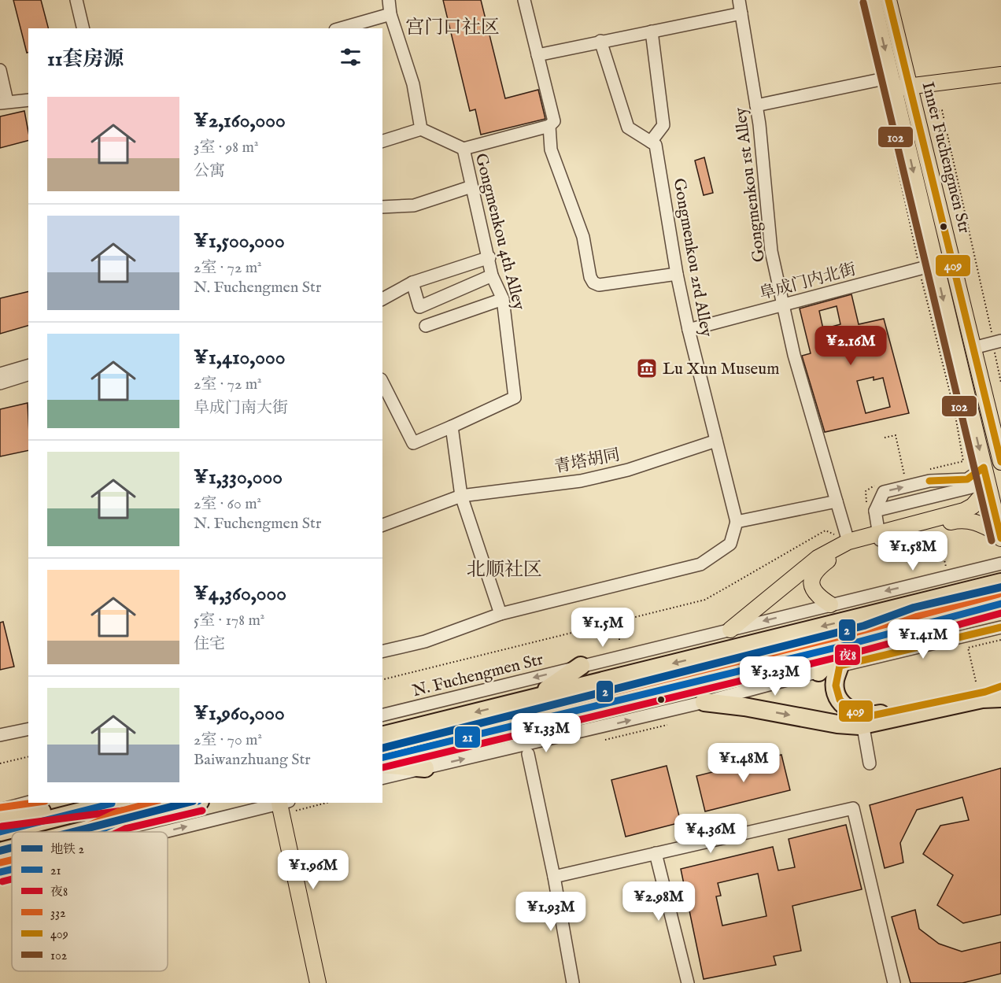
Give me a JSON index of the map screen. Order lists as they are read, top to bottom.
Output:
{
  "streets": {
    "main road": ["Inner Fuchengmen Str"],
    "street": [
      "Gongmenkou 1st Alley",
      "Gongmenkou 4th Alley",
      "Gongmenkou 2rd Alley",
      "阜成门内北街",
      "青塔胡同",
      "N. Fuchengmen Str"
    ]
  },
  "crossings": [
    ["Gongmenkou 1st Alley", "阜成门内北街"],
    ["Gongmenkou 2rd Alley", "阜成门内北街"],
    ["Gongmenkou 2rd Alley", "青塔胡同"]
  ],
  "districts": ["宫门口社区", "北顺社区"],
  "places": {
    "museum": ["Lu Xun Museum"]
  },
  "lines": [
    "transit line 409",
    "transit line 102",
    "metro line 2",
    "transit line 332",
    "transit line 21",
    "transit line 夜8"
  ],
  "legend": [
    "地铁 2",
    "21",
    "夜8",
    "332",
    "409",
    "102"
  ],
  "page": {
    "heading": "11套房源",
    "list": [
      {
        "name": "¥2,160,000",
        "note": "3室 · 98 m² · 公寓"
      },
      {
        "name": "¥1,500,000",
        "note": "2室 · 72 m² · N. Fuchengmen Str"
      },
      {
        "name": "¥1,410,000",
        "note": "2室 · 72 m² · 阜成门南大街"
      },
      {
        "name": "¥1,330,000",
        "note": "2室 · 60 m² · N. Fuchengmen Str"
      },
      {
        "name": "¥4,360,000",
        "note": "5室 · 178 m² · 住宅"
      },
      {
        "name": "¥1,960,000",
        "note": "2室 · 70 m² · Baiwanzhuang Str"
      }
    ],
    "price": [
      "¥2.16M",
      "¥1.58M",
      "¥1.5M",
      "¥1.41M",
      "¥3.23M",
      "¥1.33M",
      "¥1.48M",
      "¥4.36M",
      "¥1.96M",
      "¥2.98M",
      "¥1.93M"
    ]
  }
}
